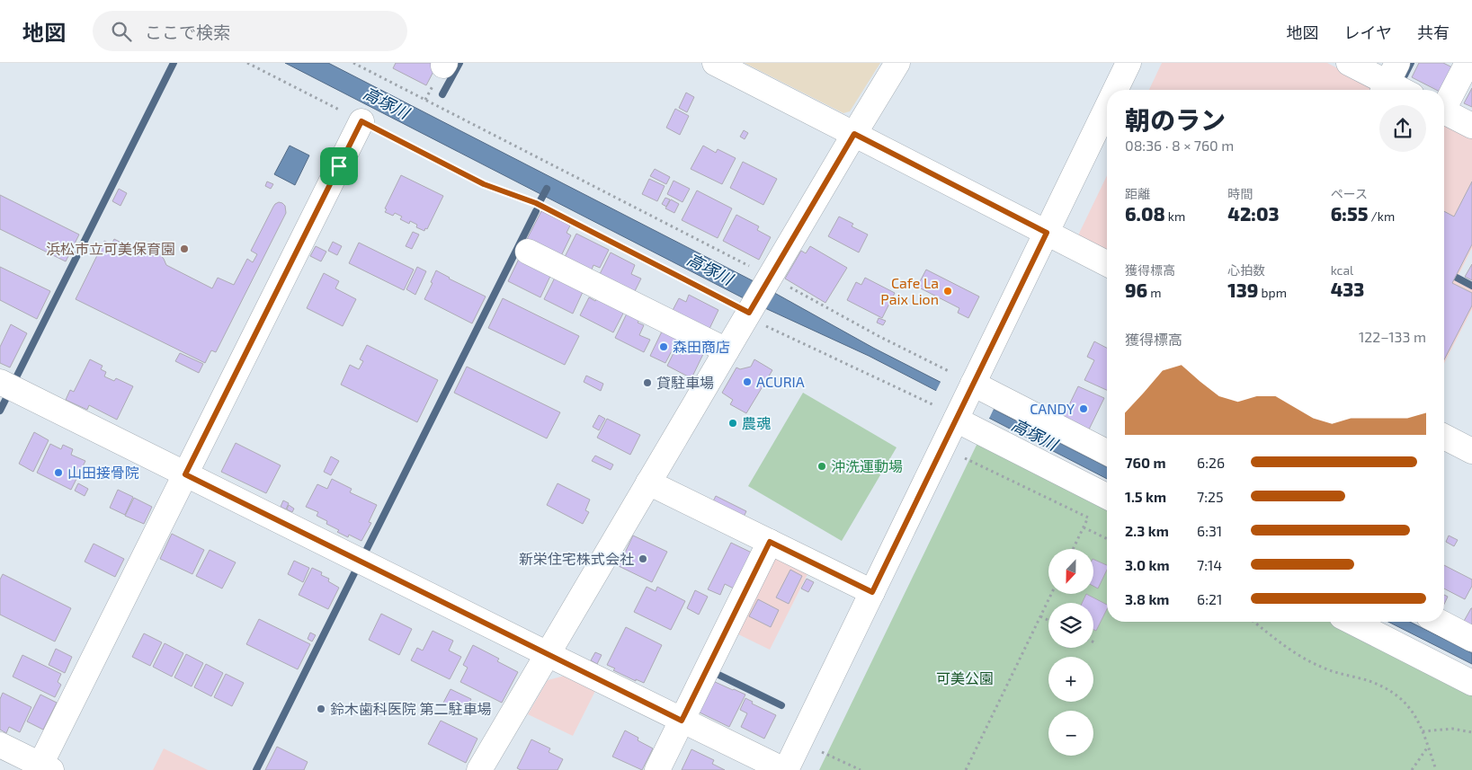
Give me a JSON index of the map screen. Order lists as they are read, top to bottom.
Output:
{
  "water": ["高塚川"],
  "parks": ["可美公園"],
  "places": [
    "浜松市立可美保育園",
    "Cafe La Paix Lion",
    "森田商店",
    "ACURIA",
    "貸駐車場",
    "CANDY",
    "農魂",
    "沖洗運動場",
    "山田接骨院",
    "新栄住宅株式会社",
    "鈴木歯科医院 第二駐車場"
  ],
  "north": "bottom",
  "page": {
    "header": "地図",
    "search": "ここで検索",
    "nav": ["地図", "レイヤ", "共有"],
    "heading": ["朝のラン", "08:36 · 8 × 760 m"],
    "stats": [
      ["距離", "6.08 km"],
      ["時間", "42:03"],
      ["ペース", "6:55 /km"],
      ["獲得標高", "96 m"],
      ["心拍数", "139 bpm"],
      ["kcal", "433"]
    ],
    "chart": ["獲得標高", "122–133 m"],
    "list": [
      {
        "name": "760 m",
        "note": "6:26"
      },
      {
        "name": "1.5 km",
        "note": "7:25"
      },
      {
        "name": "2.3 km",
        "note": "6:31"
      },
      {
        "name": "3.0 km",
        "note": "7:14"
      },
      {
        "name": "3.8 km",
        "note": "6:21"
      }
    ],
    "map_buttons": ["+", "−"]
  }
}
